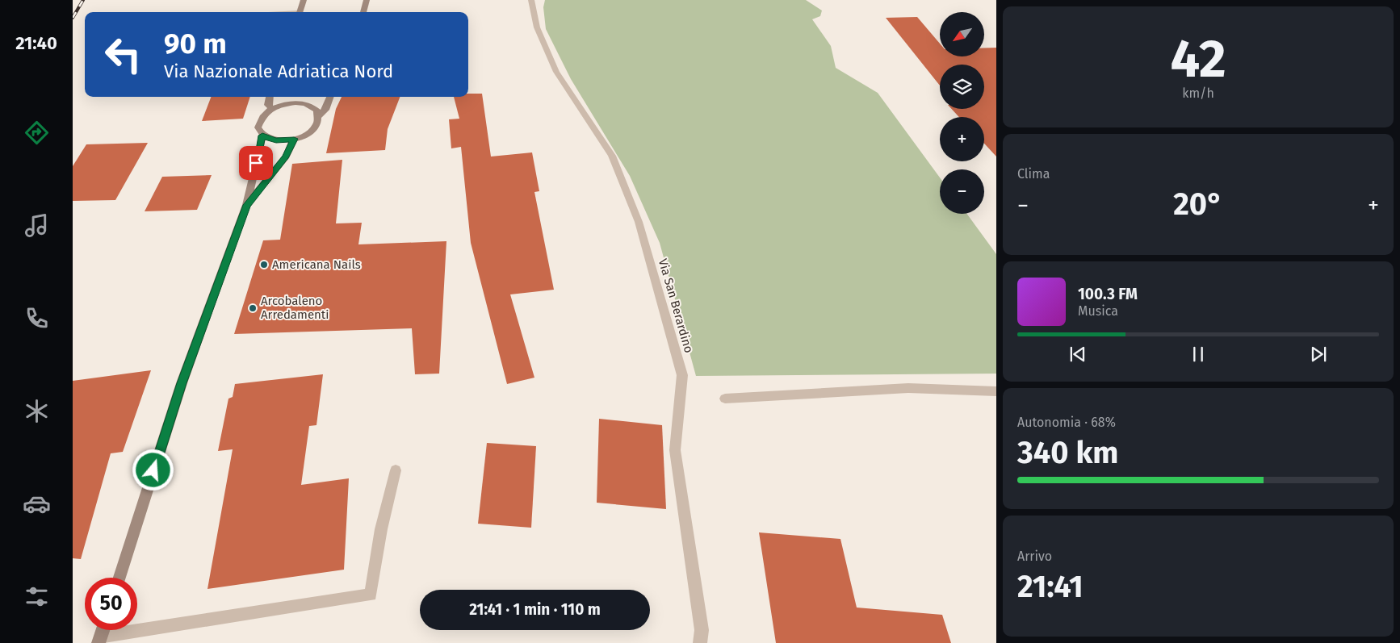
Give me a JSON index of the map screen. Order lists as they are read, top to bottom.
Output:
{
  "streets": {
    "street": ["Via San Berardino"]
  },
  "places": ["Americana Nails", "Arcobaleno Arredamenti"],
  "north": "bottom left",
  "page": {
    "tabs": "21:40",
    "tile": [
      ["42", "km/h"],
      "Clima",
      ["Autonomia · 68%", "340 km"],
      ["Arrivo", "21:41"]
    ],
    "map_buttons": ["+", "−"],
    "turn": ["90 m", "Via Nazionale Adriatica Nord"],
    "heat": ["−", "20°", "+"],
    "song": ["100.3 FM", "Musica"],
    "limit": "50",
    "trip": "21:41 · 1 min · 110 m"
  }
}
